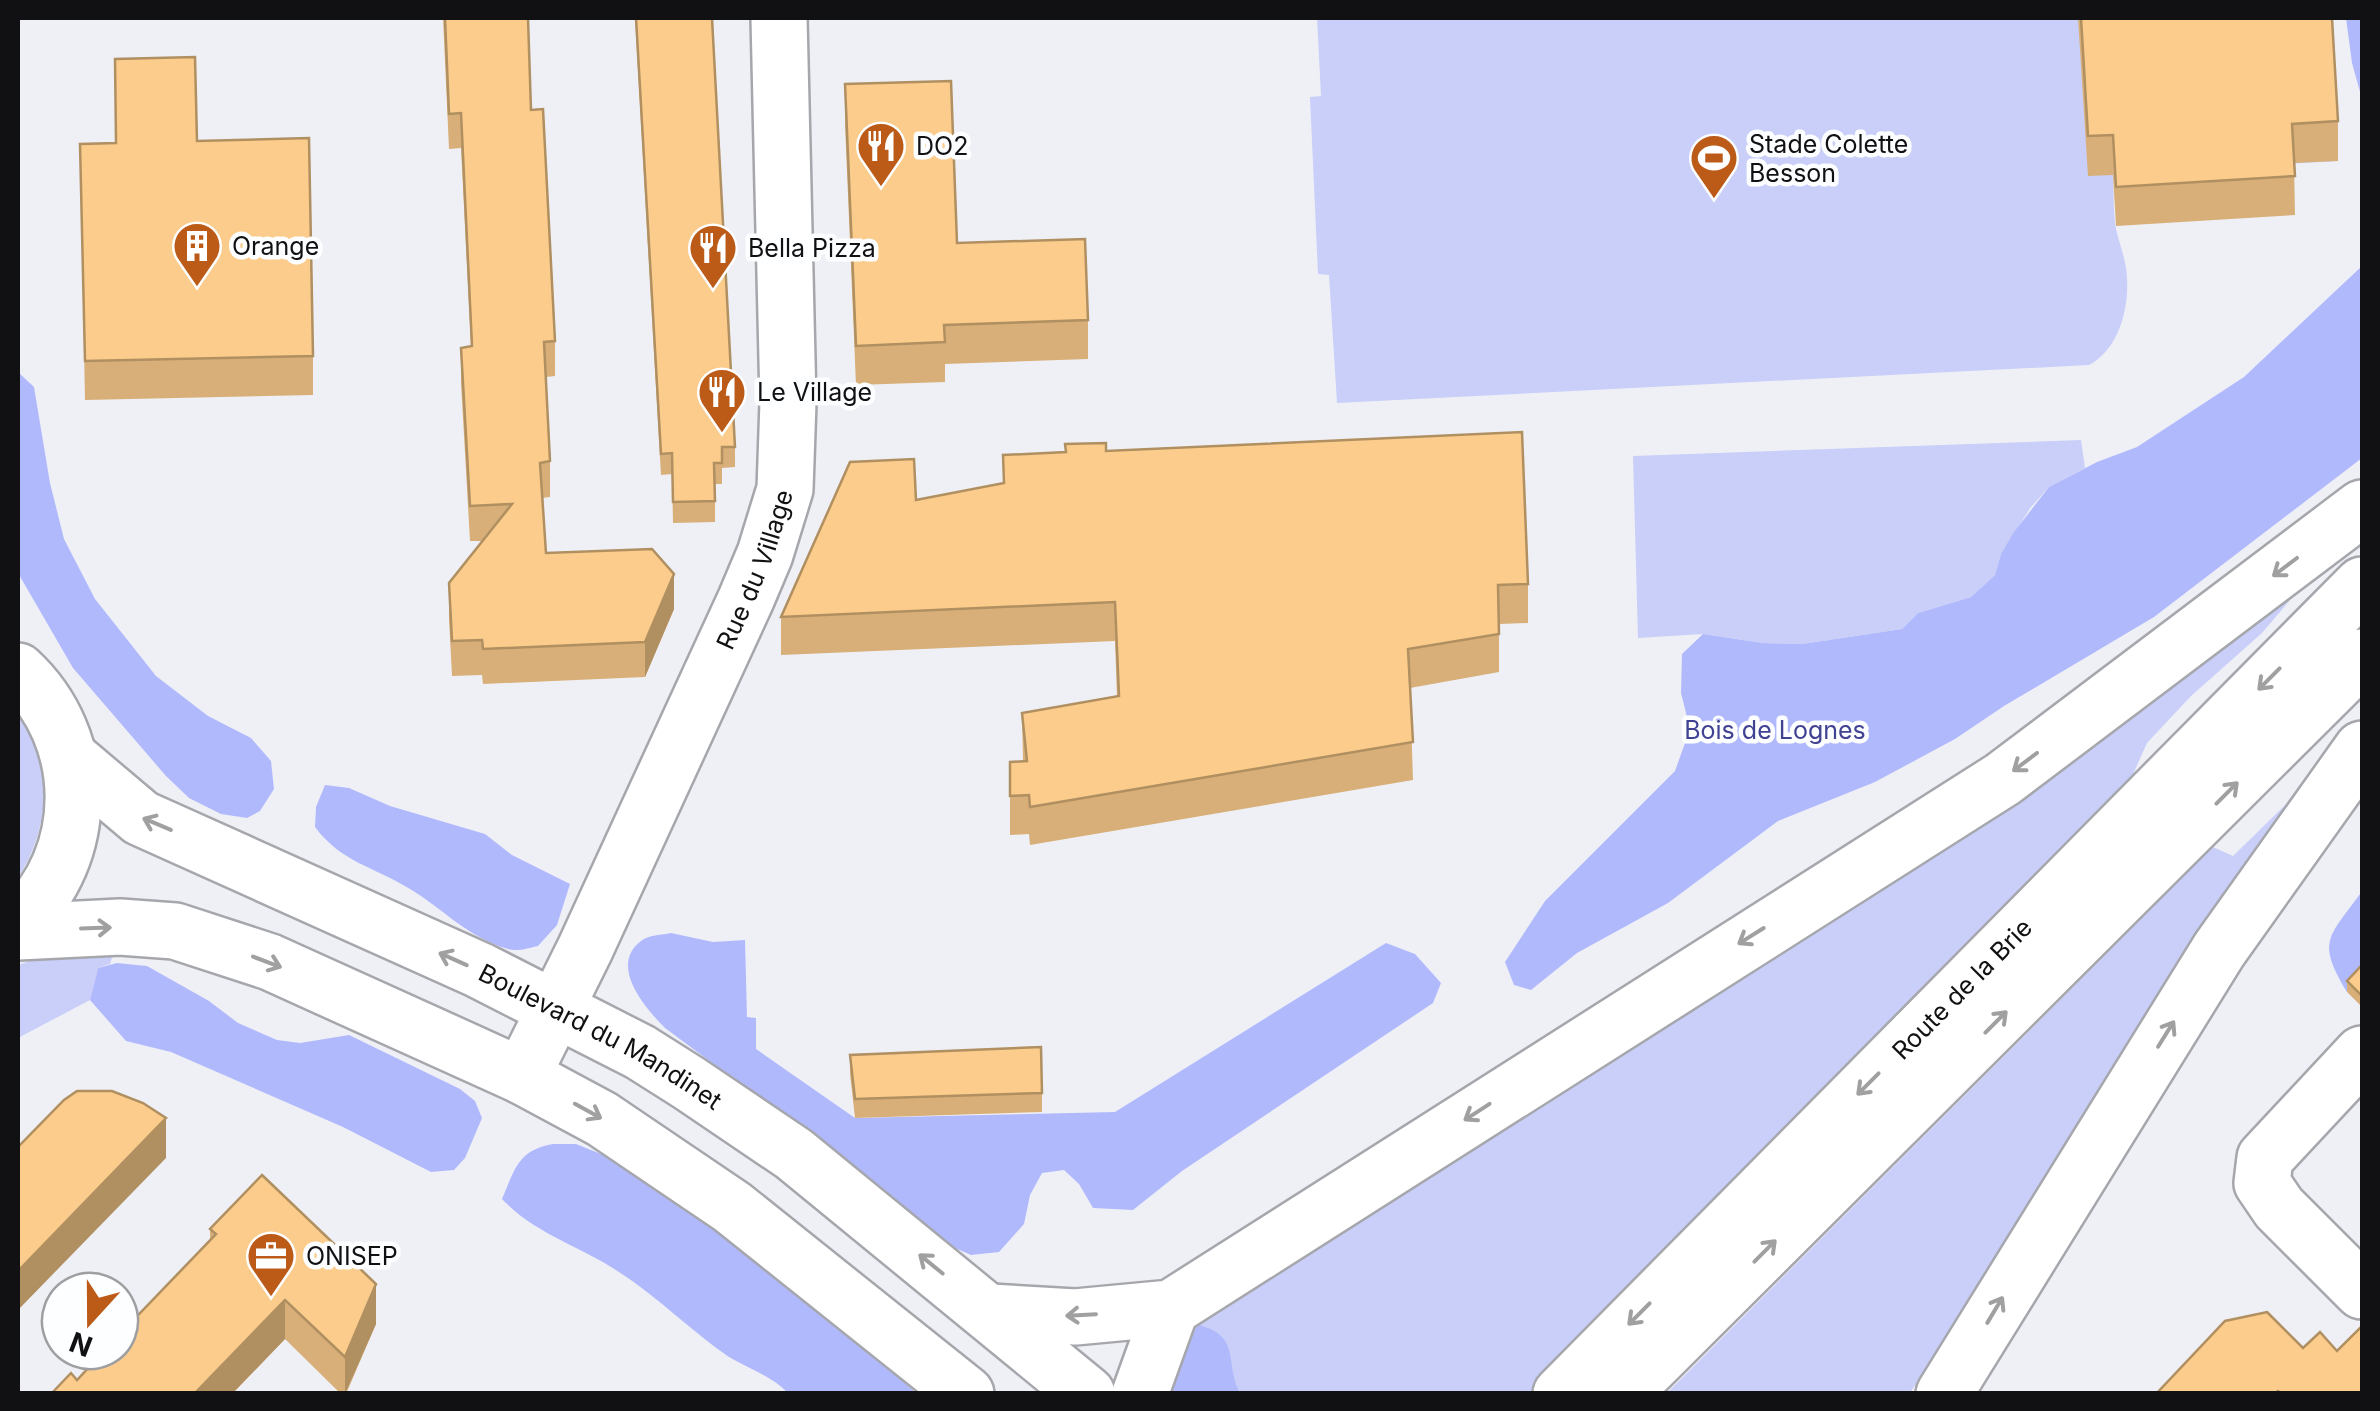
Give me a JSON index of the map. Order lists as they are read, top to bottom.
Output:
{
  "streets": {
    "main road": ["Rue du Village", "Route de la Brie", "Boulevard du Mandinet"]
  },
  "crossings": [
    ["Rue du Village", "Boulevard du Mandinet"]
  ],
  "parks": ["Bois de Lognes"],
  "places": {
    "restaurant": ["DO2", "Bella Pizza", "Le Village"],
    "sports": ["Stade Colette Besson"],
    "building": ["Orange"],
    "office": ["ONISEP"]
  },
  "north": "bottom"
}
